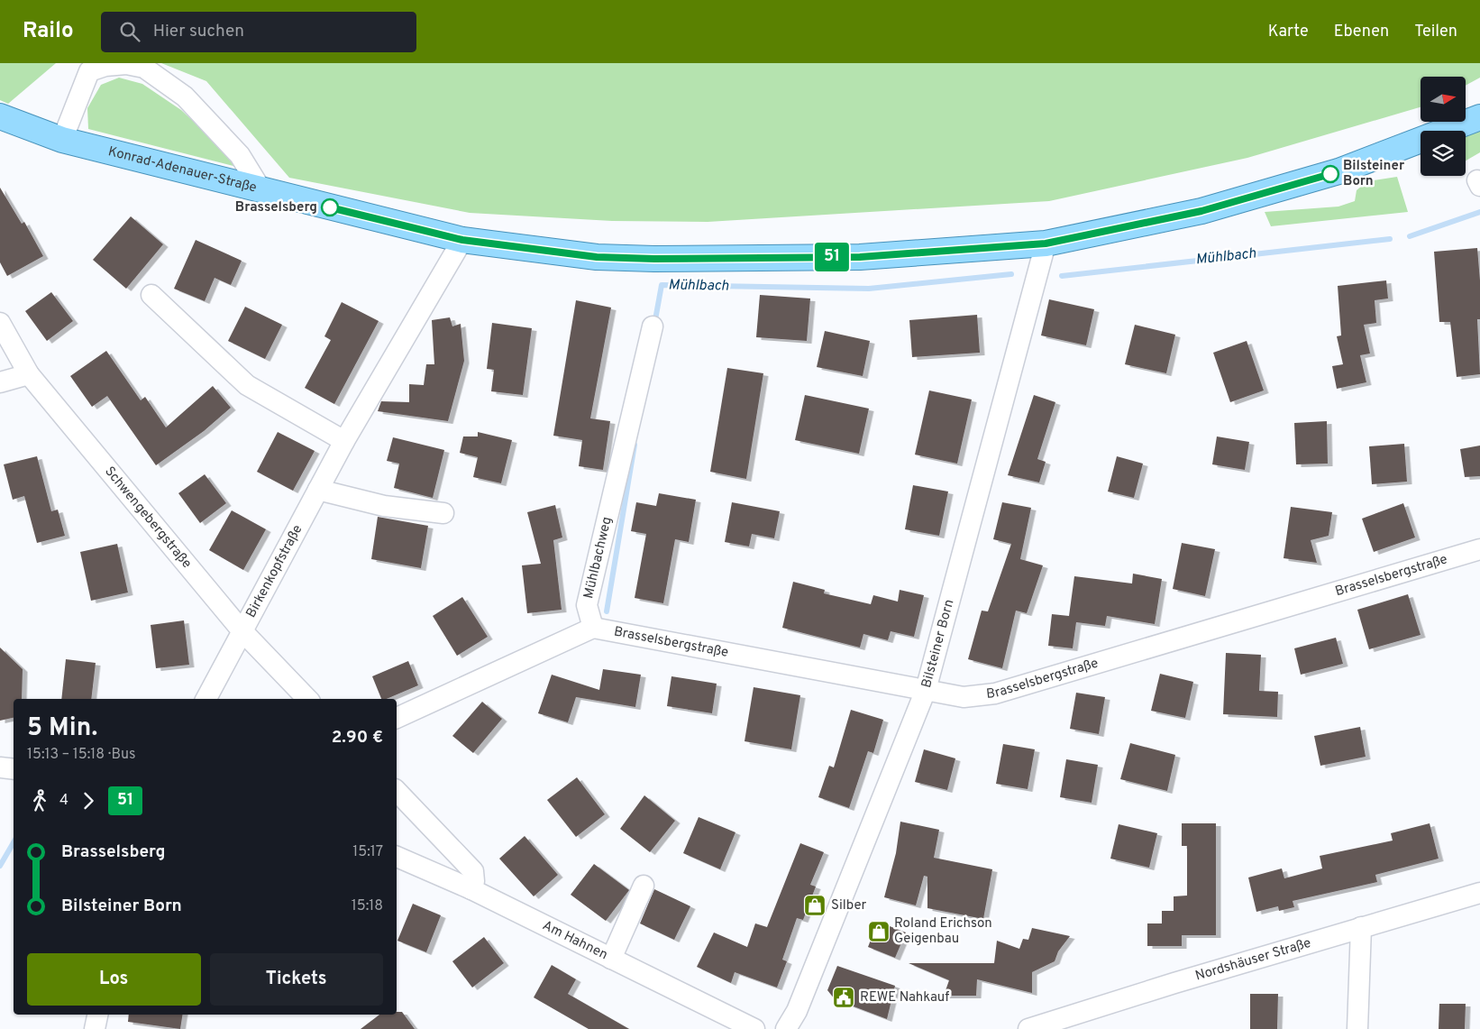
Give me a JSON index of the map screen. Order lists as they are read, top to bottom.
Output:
{
  "streets": {
    "main road": ["Konrad-Adenauer-Straße"],
    "street": [
      "Schwengebergstraße",
      "Mühlbachweg",
      "Birkenkopfstraße",
      "Brasselsbergstraße",
      "Bilsteiner Born",
      "Am Hahnen",
      "Nordshäuser Straße"
    ]
  },
  "crossings": [
    ["Konrad-Adenauer-Straße", "Birkenkopfstraße"],
    ["Konrad-Adenauer-Straße", "Bilsteiner Born"],
    ["Schwengebergstraße", "Birkenkopfstraße"],
    ["Mühlbachweg", "Brasselsbergstraße"],
    ["Brasselsbergstraße", "Bilsteiner Born"]
  ],
  "water": ["Mühlbach"],
  "places": {
    "other": ["Bilsteiner Born", "Brasselsberg"],
    "shop": ["Silber", "Roland Erichson Geigenbau"],
    "public building": ["REWE Nahkauf"]
  },
  "lines": ["bus line 51"],
  "north": "right",
  "page": {
    "header": "Railo",
    "search": "Hier suchen",
    "nav": ["Karte", "Ebenen", "Teilen"],
    "on_map": "51",
    "heading": ["5 Min.", "15:13 – 15:18 · Bus", "2.90 €"],
    "legs": ["4", "51"],
    "list": [
      {
        "name": "Brasselsberg",
        "value": "15:17"
      },
      {
        "name": "Bilsteiner Born",
        "value": "15:18"
      }
    ],
    "buttons": ["Los", "Tickets"]
  }
}
